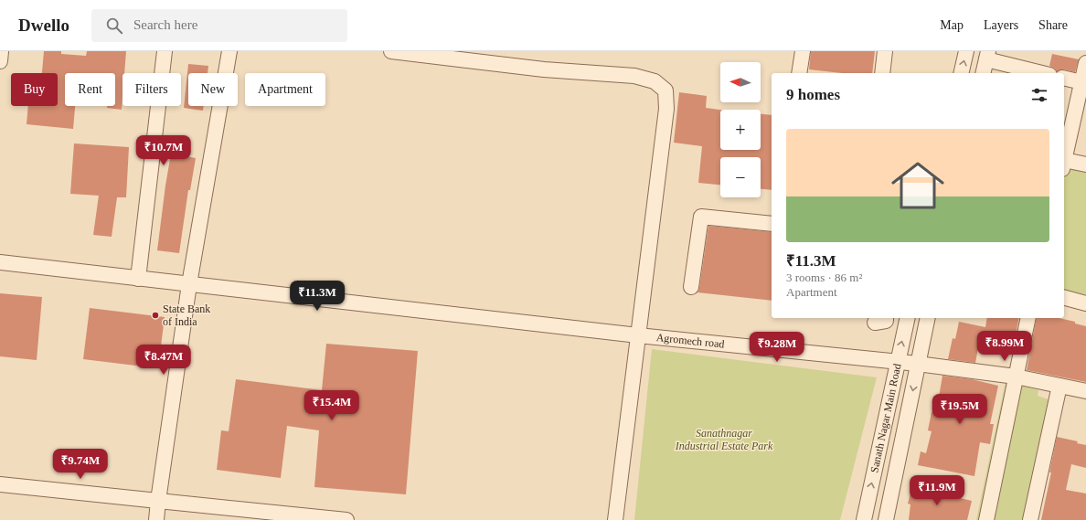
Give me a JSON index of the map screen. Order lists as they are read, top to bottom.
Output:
{
  "streets": {
    "street": ["Agromech road", "Sanath Nagar Main Road"]
  },
  "crossings": [
    ["Agromech road", "Sanath Nagar Main Road"]
  ],
  "parks": ["Sanathnagar Industrial Estate Park"],
  "places": ["State Bank of India"],
  "north": "left",
  "page": {
    "header": "Dwello",
    "search": "Search here",
    "nav": ["Map", "Layers", "Share"],
    "map_buttons": ["+", "−"],
    "chip": [
      "Buy",
      "Rent",
      "Filters",
      "New",
      "Apartment"
    ],
    "heading": "9 homes",
    "list": [
      {
        "name": "₹11.3M",
        "note": "3 rooms · 86 m² · Apartment"
      }
    ],
    "price": [
      "₹10.7M",
      "₹11.3M",
      "₹8.99M",
      "₹9.28M",
      "₹8.47M",
      "₹15.4M",
      "₹19.5M",
      "₹9.74M",
      "₹11.9M"
    ]
  }
}
